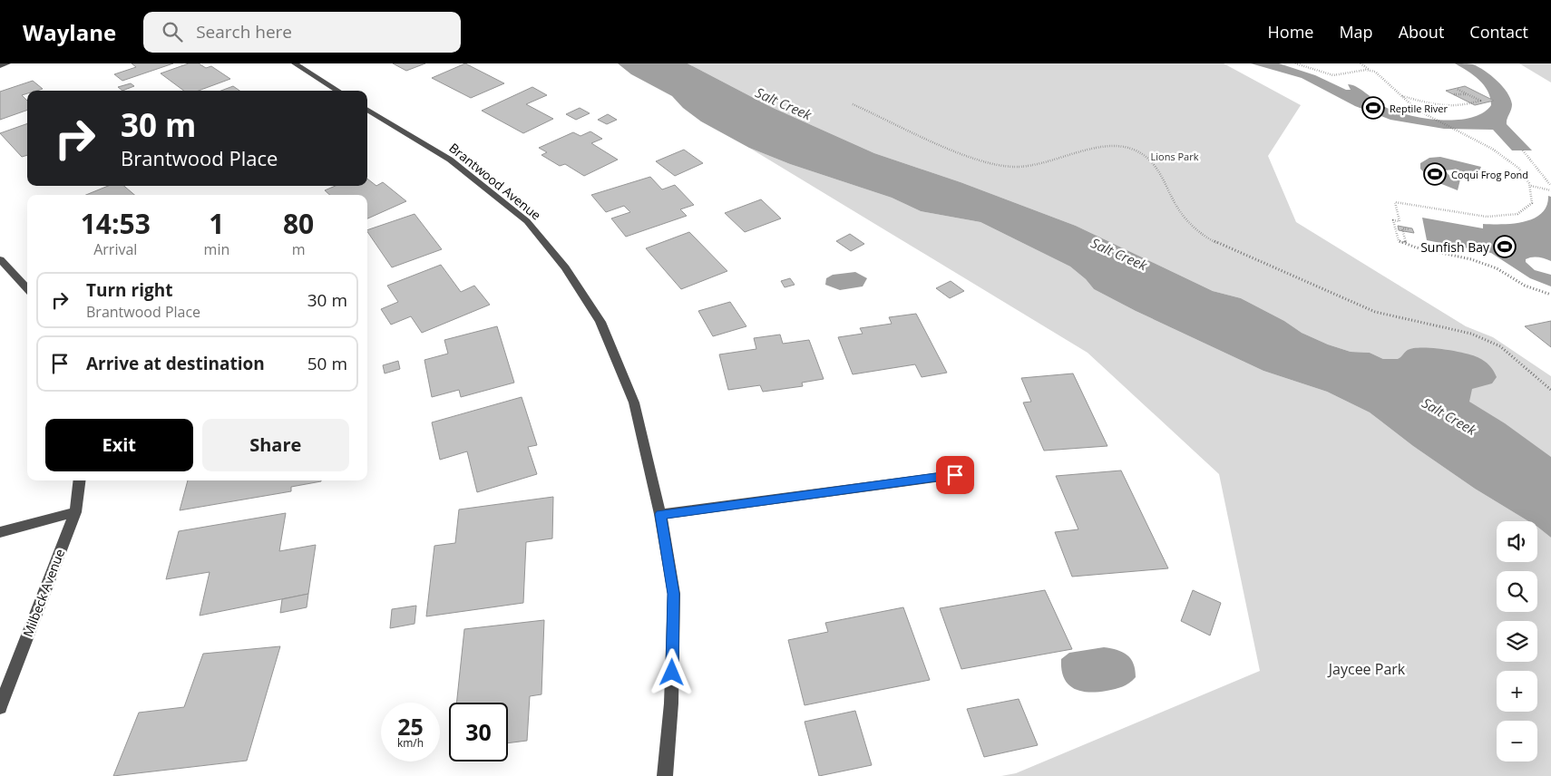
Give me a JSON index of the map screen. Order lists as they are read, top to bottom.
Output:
{
  "streets": {
    "street": ["Brantwood Avenue", "Milbeck Avenue"]
  },
  "water": ["Salt Creek"],
  "parks": ["Lions Park", "Jaycee Park"],
  "places": {
    "sports": ["Reptile River", "Coqui Frog Pond", "Sunfish Bay"]
  },
  "page": {
    "header": "Waylane",
    "search": "Search here",
    "nav": [
      "Home",
      "Map",
      "About",
      "Contact"
    ],
    "turn": ["30 m", "Brantwood Place"],
    "eta": [
      "14:53",
      "Arrival",
      "1",
      "min",
      "80",
      "m"
    ],
    "list": [
      {
        "name": "Turn right",
        "note": "Brantwood Place",
        "value": "30 m"
      },
      {
        "name": "Arrive at destination",
        "value": "50 m"
      }
    ],
    "buttons": ["Exit", "Share"],
    "map_buttons": ["+", "−"],
    "speed": "25 km/h",
    "limit": "30"
  }
}
